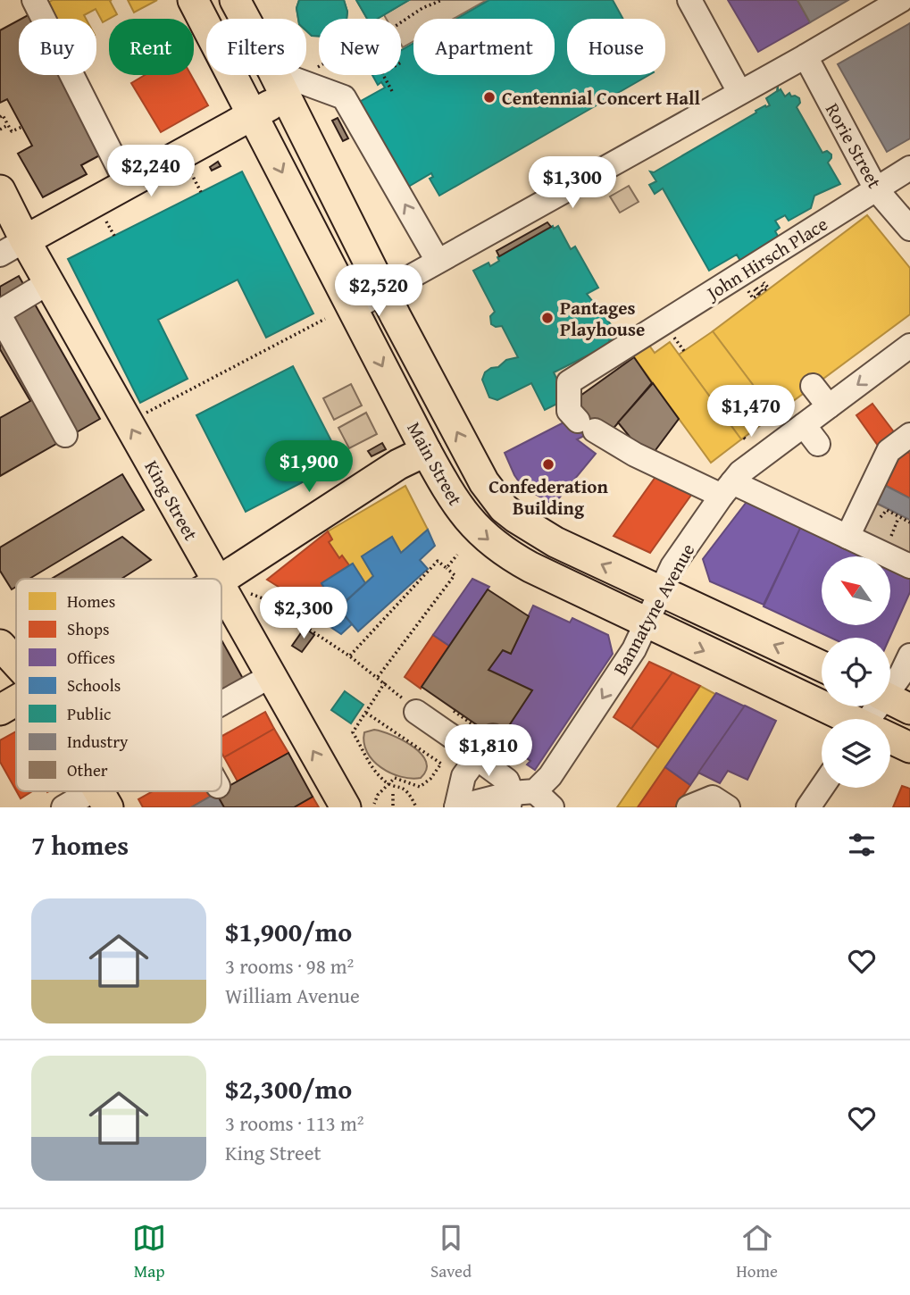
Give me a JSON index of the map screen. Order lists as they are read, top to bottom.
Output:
{
  "streets": {
    "main road": ["Main Street", "King Street"],
    "street": ["Rorie Street", "John Hirsch Place", "Bannatyne Avenue"]
  },
  "crossings": [
    ["Rorie Street", "John Hirsch Place"],
    ["John Hirsch Place", "Bannatyne Avenue"],
    ["Main Street", "Bannatyne Avenue"]
  ],
  "one_way": ["King Street", "Bannatyne Avenue"],
  "places": ["Centennial Concert Hall", "Pantages Playhouse", "Confederation Building"],
  "legend": [
    "Homes",
    "Shops",
    "Offices",
    "Schools",
    "Public",
    "Industry",
    "Other"
  ],
  "north": "top left",
  "page": {
    "chip": [
      "Buy",
      "Rent",
      "Filters",
      "New",
      "Apartment",
      "House"
    ],
    "price": [
      "$2,240",
      "$1,300",
      "$2,520",
      "$1,470",
      "$1,900",
      "$2,300",
      "$1,810"
    ],
    "heading": "7 homes",
    "list": [
      {
        "name": "$1,900/mo",
        "note": "3 rooms · 98 m² · William Avenue"
      },
      {
        "name": "$2,300/mo",
        "note": "3 rooms · 113 m² · King Street"
      }
    ],
    "tabs": ["Map", "Saved", "Home"]
  }
}
